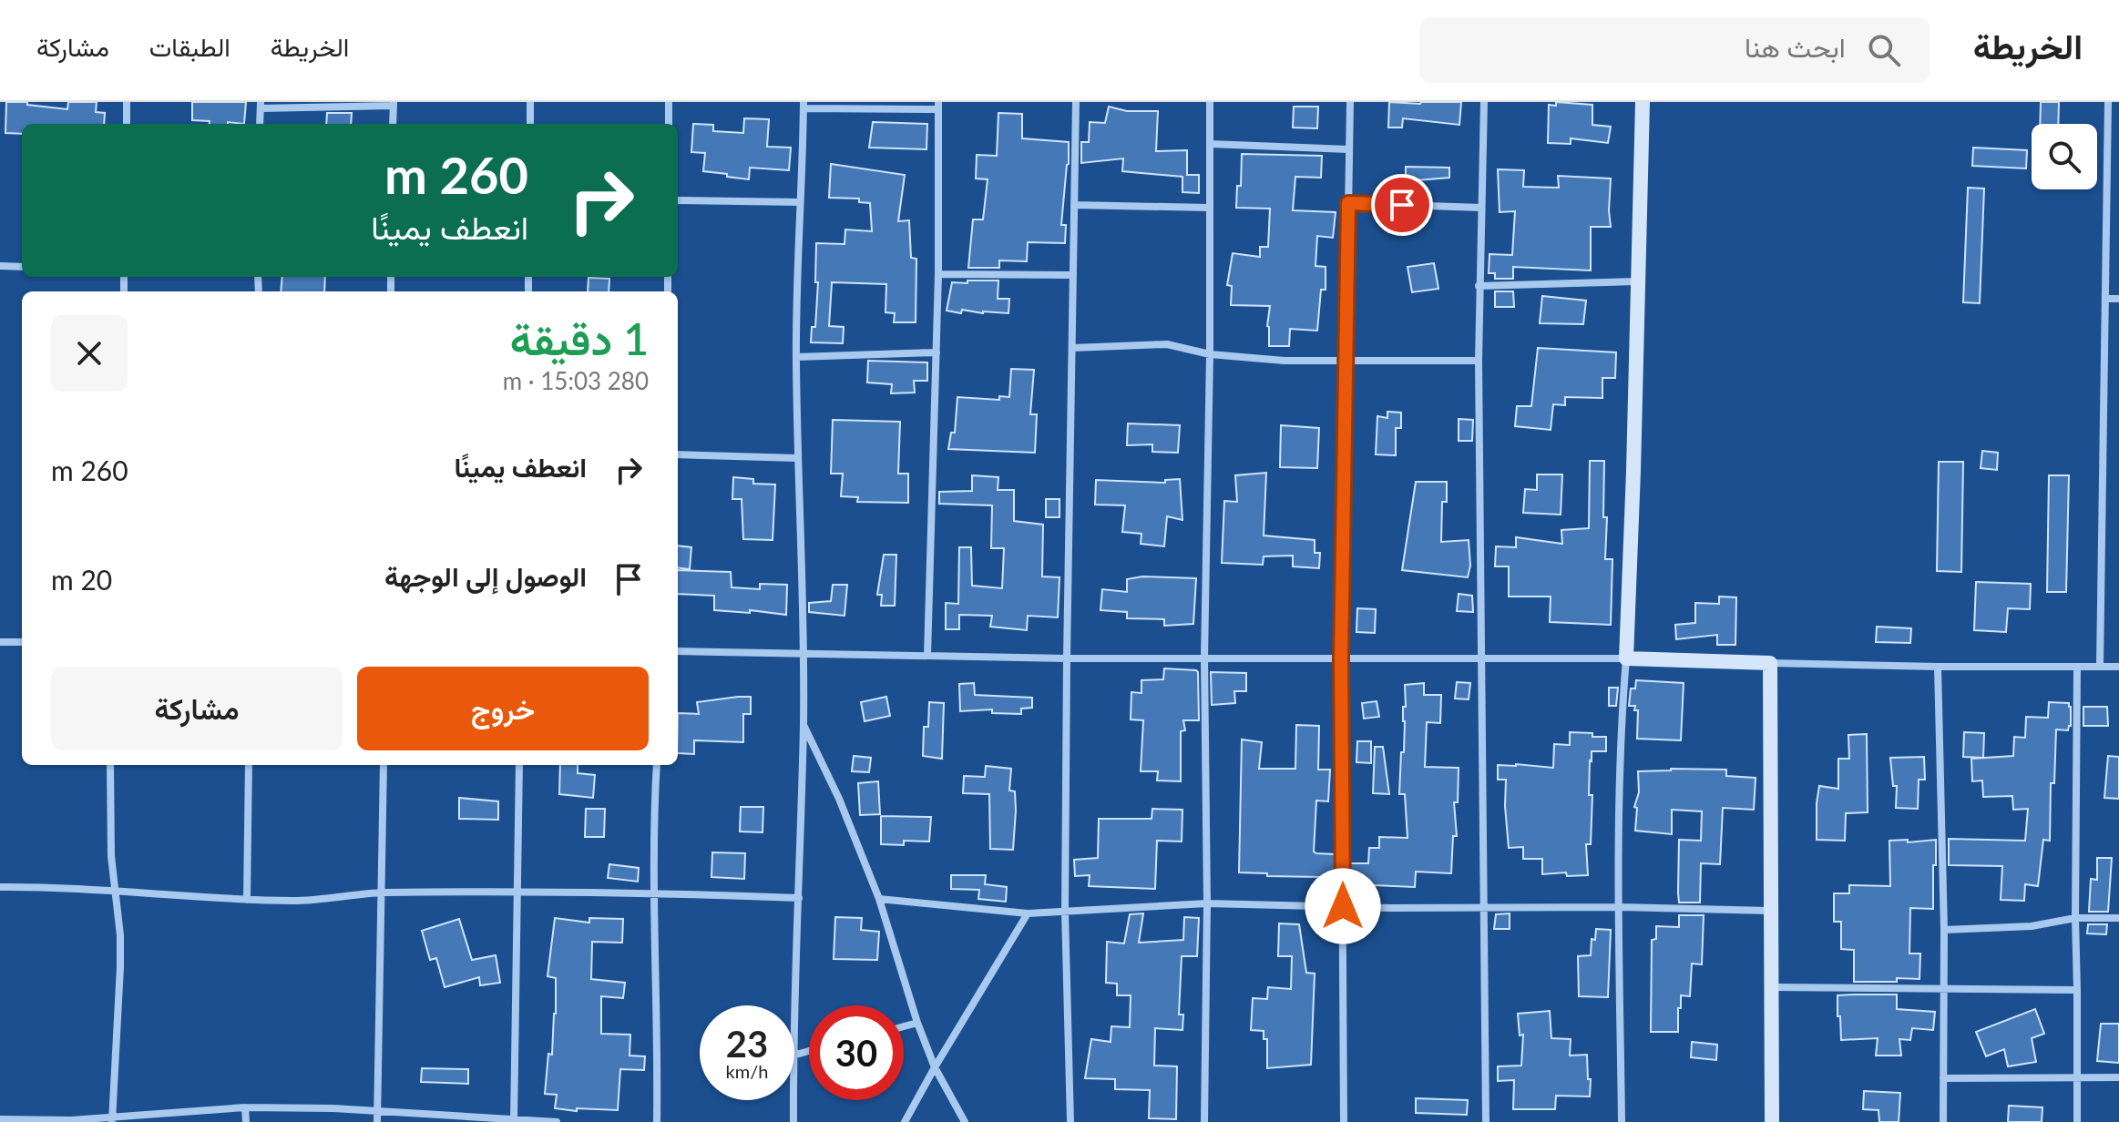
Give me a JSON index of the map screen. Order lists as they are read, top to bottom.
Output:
{
  "page": {
    "header": "الخريطة",
    "search": "ابحث هنا",
    "nav": ["الخريطة", "الطبقات", "مشاركة"],
    "turn": ["260 m", "انعطف يمينًا"],
    "heading": ["1 دقيقة", "280 m · 15:03"],
    "list": [
      {
        "name": "انعطف يمينًا",
        "value": "260 m"
      },
      {
        "name": "الوصول إلى الوجهة",
        "value": "20 m"
      }
    ],
    "buttons": ["خروج", "مشاركة"],
    "speed": "23 km/h",
    "limit": "30"
  }
}
